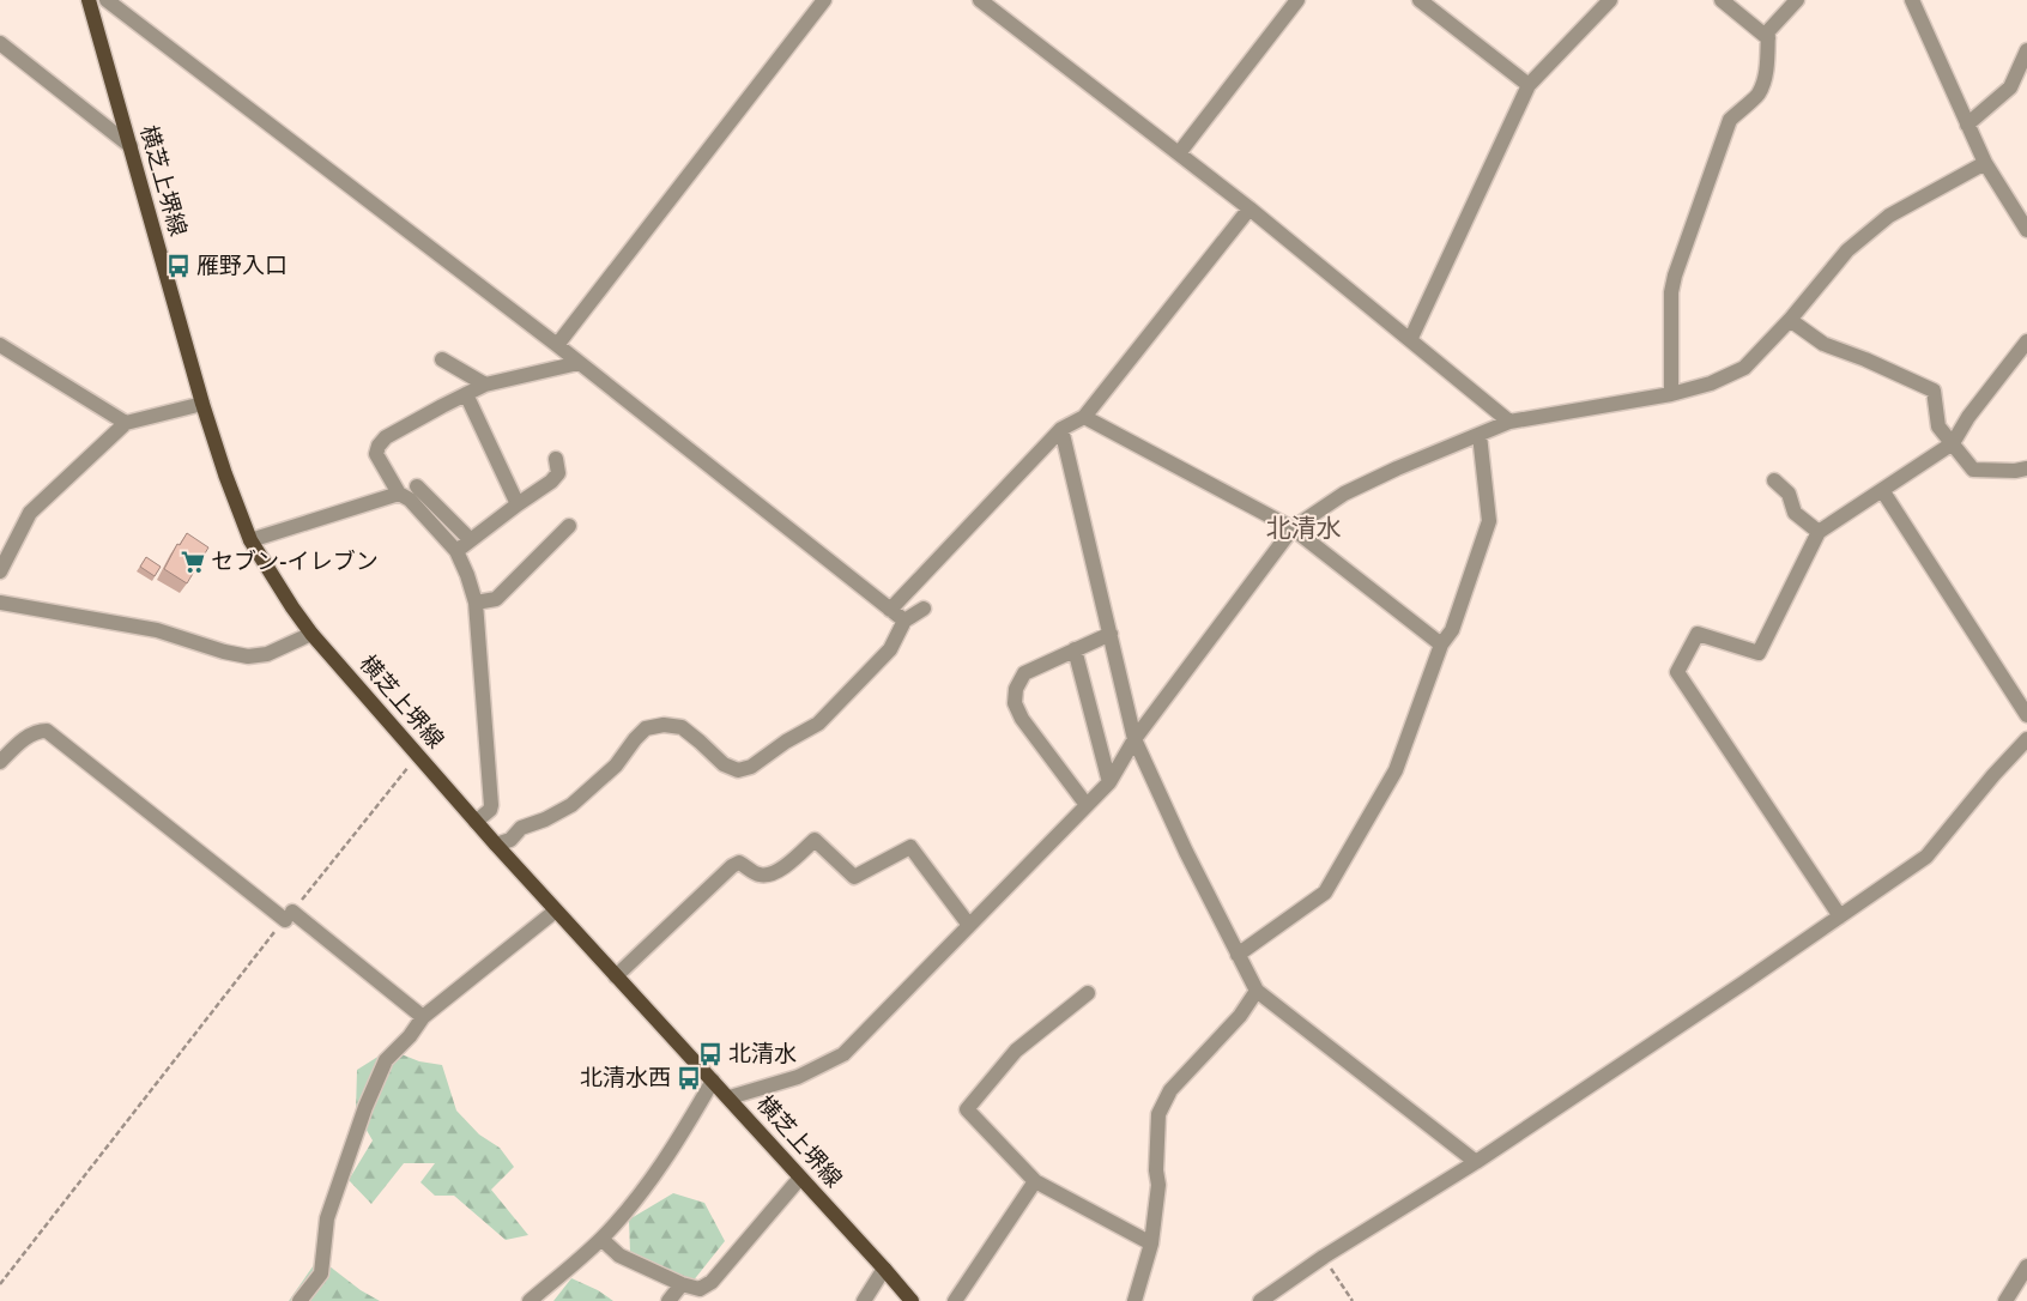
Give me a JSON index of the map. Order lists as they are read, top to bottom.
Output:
{
  "streets": {
    "main road": ["横芝上堺線"]
  },
  "districts": ["北清水"],
  "places": {
    "bus stop": ["雁野入口", "北清水", "北清水西"],
    "supermarket": ["セブン-イレブン"]
  }
}
